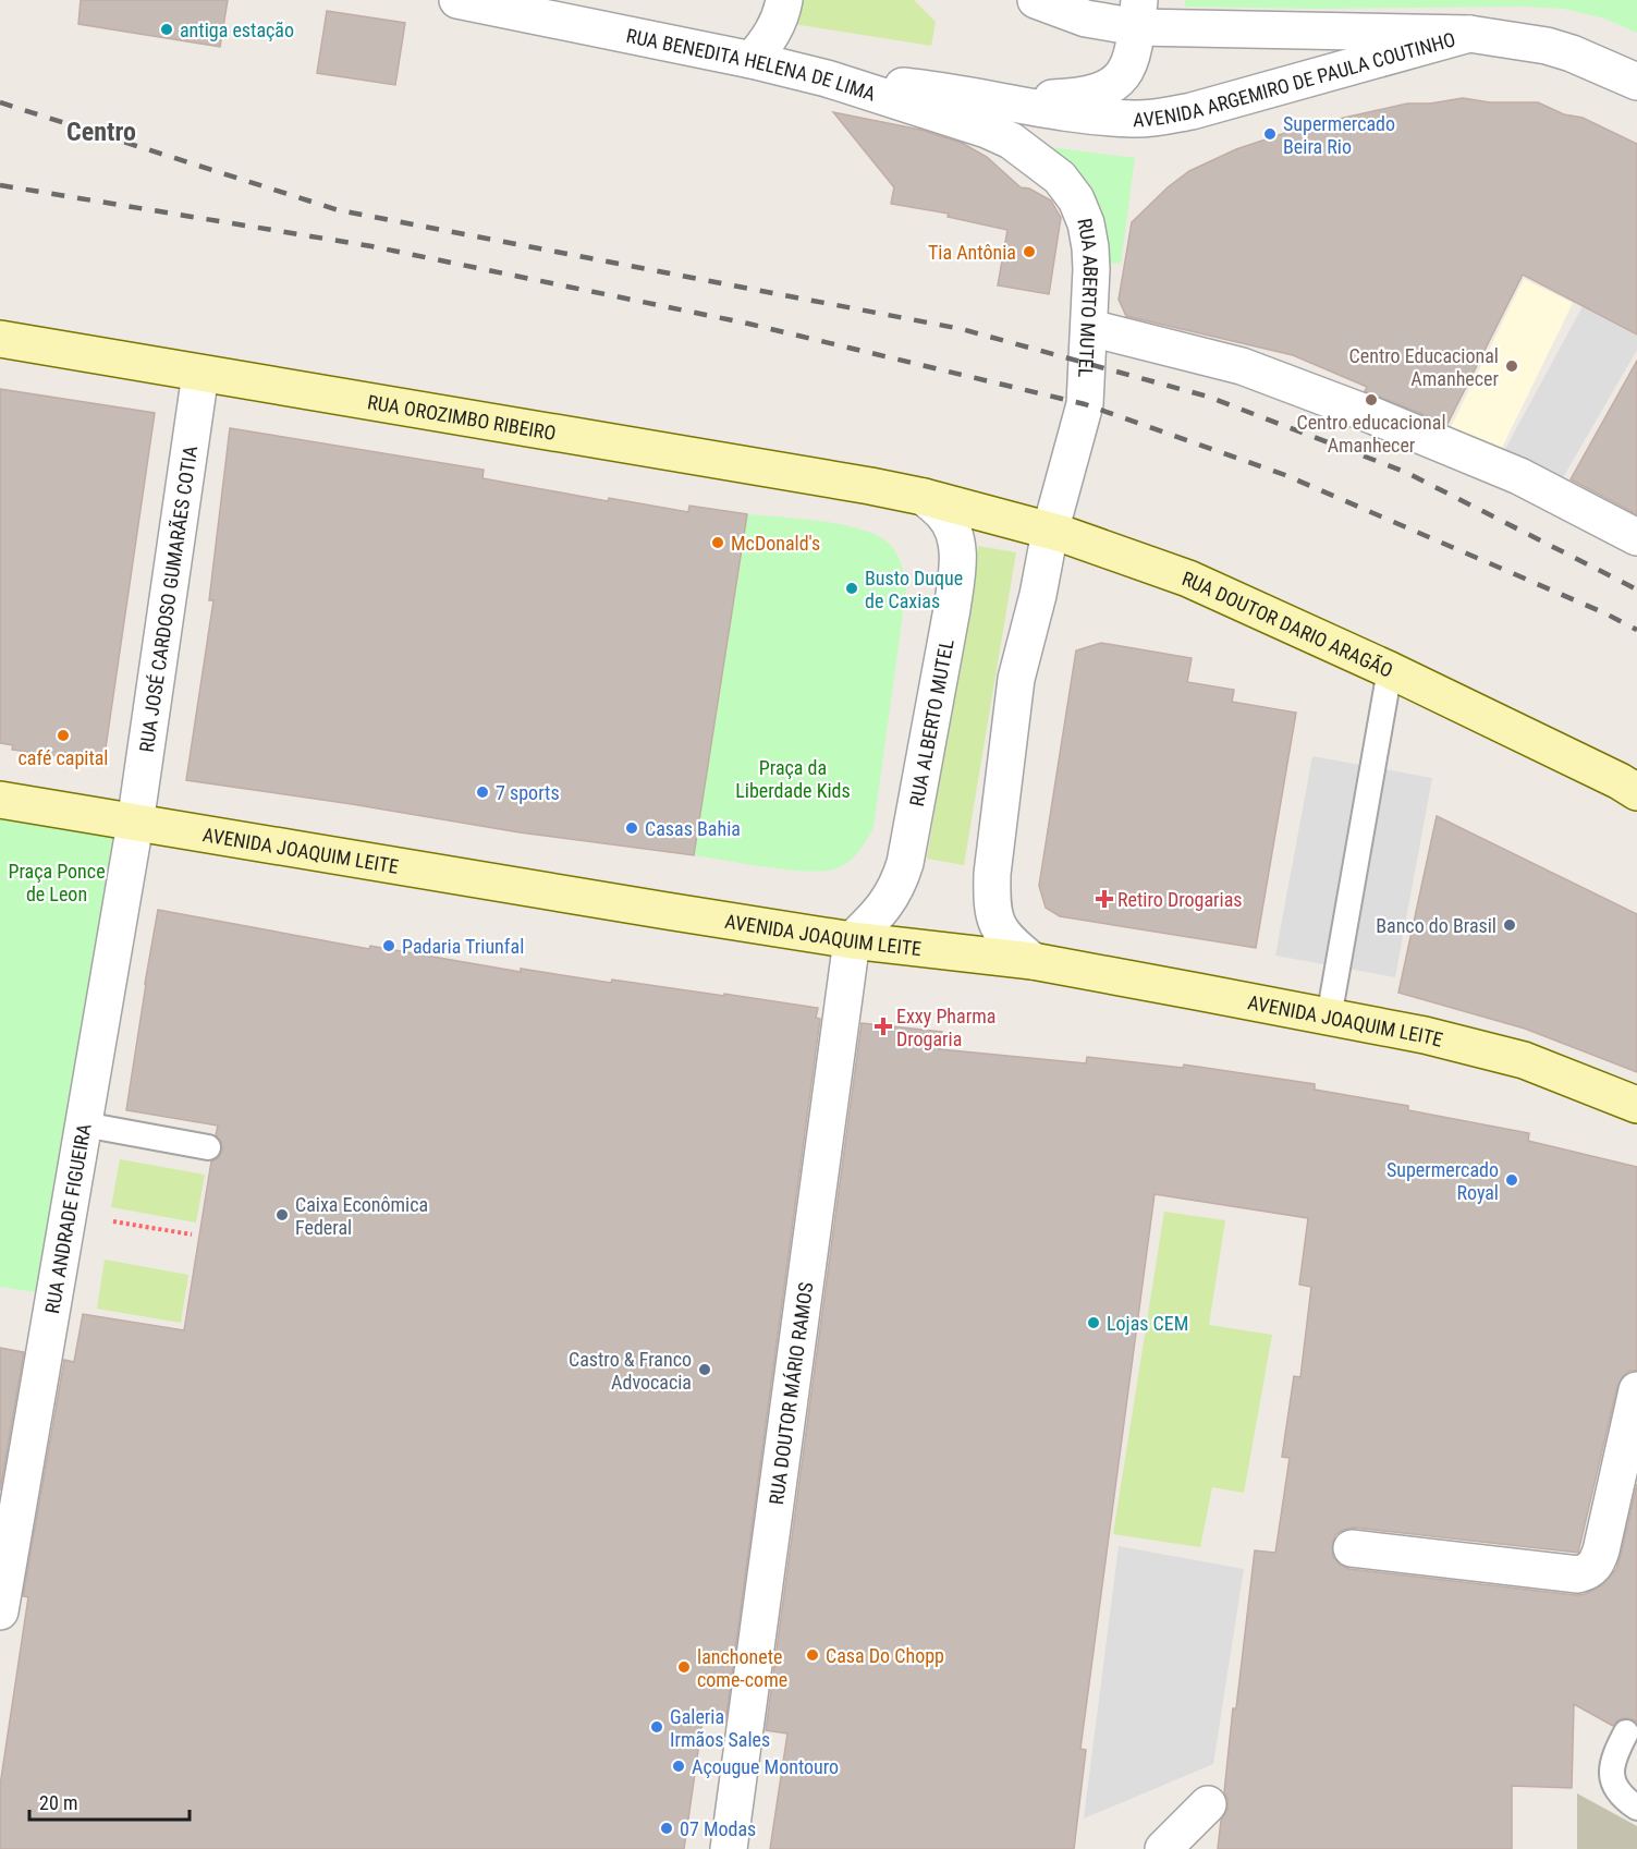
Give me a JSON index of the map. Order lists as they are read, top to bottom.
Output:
{
  "streets": {
    "main road": ["RUA OROZIMBO RIBEIRO", "RUA DOUTOR DARIO ARAGÃO", "AVENIDA JOAQUIM LEITE"],
    "street": [
      "RUA BENEDITA HELENA DE LIMA",
      "AVENIDA ARGEMIRO DE PAULA COUTINHO",
      "RUA ABERTO MUTEL",
      "RUA JOSÉ CARDOSO GUMARÃES COTIA",
      "RUA ALBERTO MUTEL",
      "RUA ANDRADE FIGUEIRA",
      "RUA DOUTOR MÁRIO RAMOS"
    ]
  },
  "crossings": [
    ["RUA BENEDITA HELENA DE LIMA", "AVENIDA ARGEMIRO DE PAULA COUTINHO"],
    ["RUA BENEDITA HELENA DE LIMA", "RUA ABERTO MUTEL"],
    ["RUA ABERTO MUTEL", "RUA DOUTOR DARIO ARAGÃO"],
    ["RUA OROZIMBO RIBEIRO", "RUA JOSÉ CARDOSO GUMARÃES COTIA"],
    ["RUA OROZIMBO RIBEIRO", "RUA DOUTOR DARIO ARAGÃO"],
    ["RUA OROZIMBO RIBEIRO", "RUA ALBERTO MUTEL"],
    ["RUA JOSÉ CARDOSO GUMARÃES COTIA", "AVENIDA JOAQUIM LEITE"],
    ["RUA JOSÉ CARDOSO GUMARÃES COTIA", "RUA ANDRADE FIGUEIRA"],
    ["RUA DOUTOR DARIO ARAGÃO", "RUA ALBERTO MUTEL"],
    ["RUA ALBERTO MUTEL", "AVENIDA JOAQUIM LEITE"],
    ["RUA ALBERTO MUTEL", "RUA DOUTOR MÁRIO RAMOS"],
    ["AVENIDA JOAQUIM LEITE", "RUA ANDRADE FIGUEIRA"],
    ["AVENIDA JOAQUIM LEITE", "RUA DOUTOR MÁRIO RAMOS"]
  ],
  "districts": ["Centro"],
  "parks": ["Praça da Liberdade Kids", "Praça Ponce de Leon"],
  "places": {
    "other": [
      "antiga estação",
      "Supermercado Beira Rio",
      "Tia Antônia",
      "Centro Educacional Amanhecer",
      "Centro educacional Amanhecer",
      "McDonald's",
      "Busto Duque de Caxias",
      "café capital",
      "7 sports",
      "Casas Bahia",
      "Banco do Brasil",
      "Padaria Triunfal",
      "Supermercado Royal",
      "Caixa Econômica Federal",
      "Lojas CEM",
      "Castro & Franco Advocacia",
      "Casa Do Chopp",
      "lanchonete come-come",
      "Galeria Irmãos Sales",
      "Açougue Montouro",
      "07 Modas"
    ],
    "health": ["Retiro Drogarias", "Exxy Pharma Drogaria"]
  },
  "scale_bar": "20 m"
}
